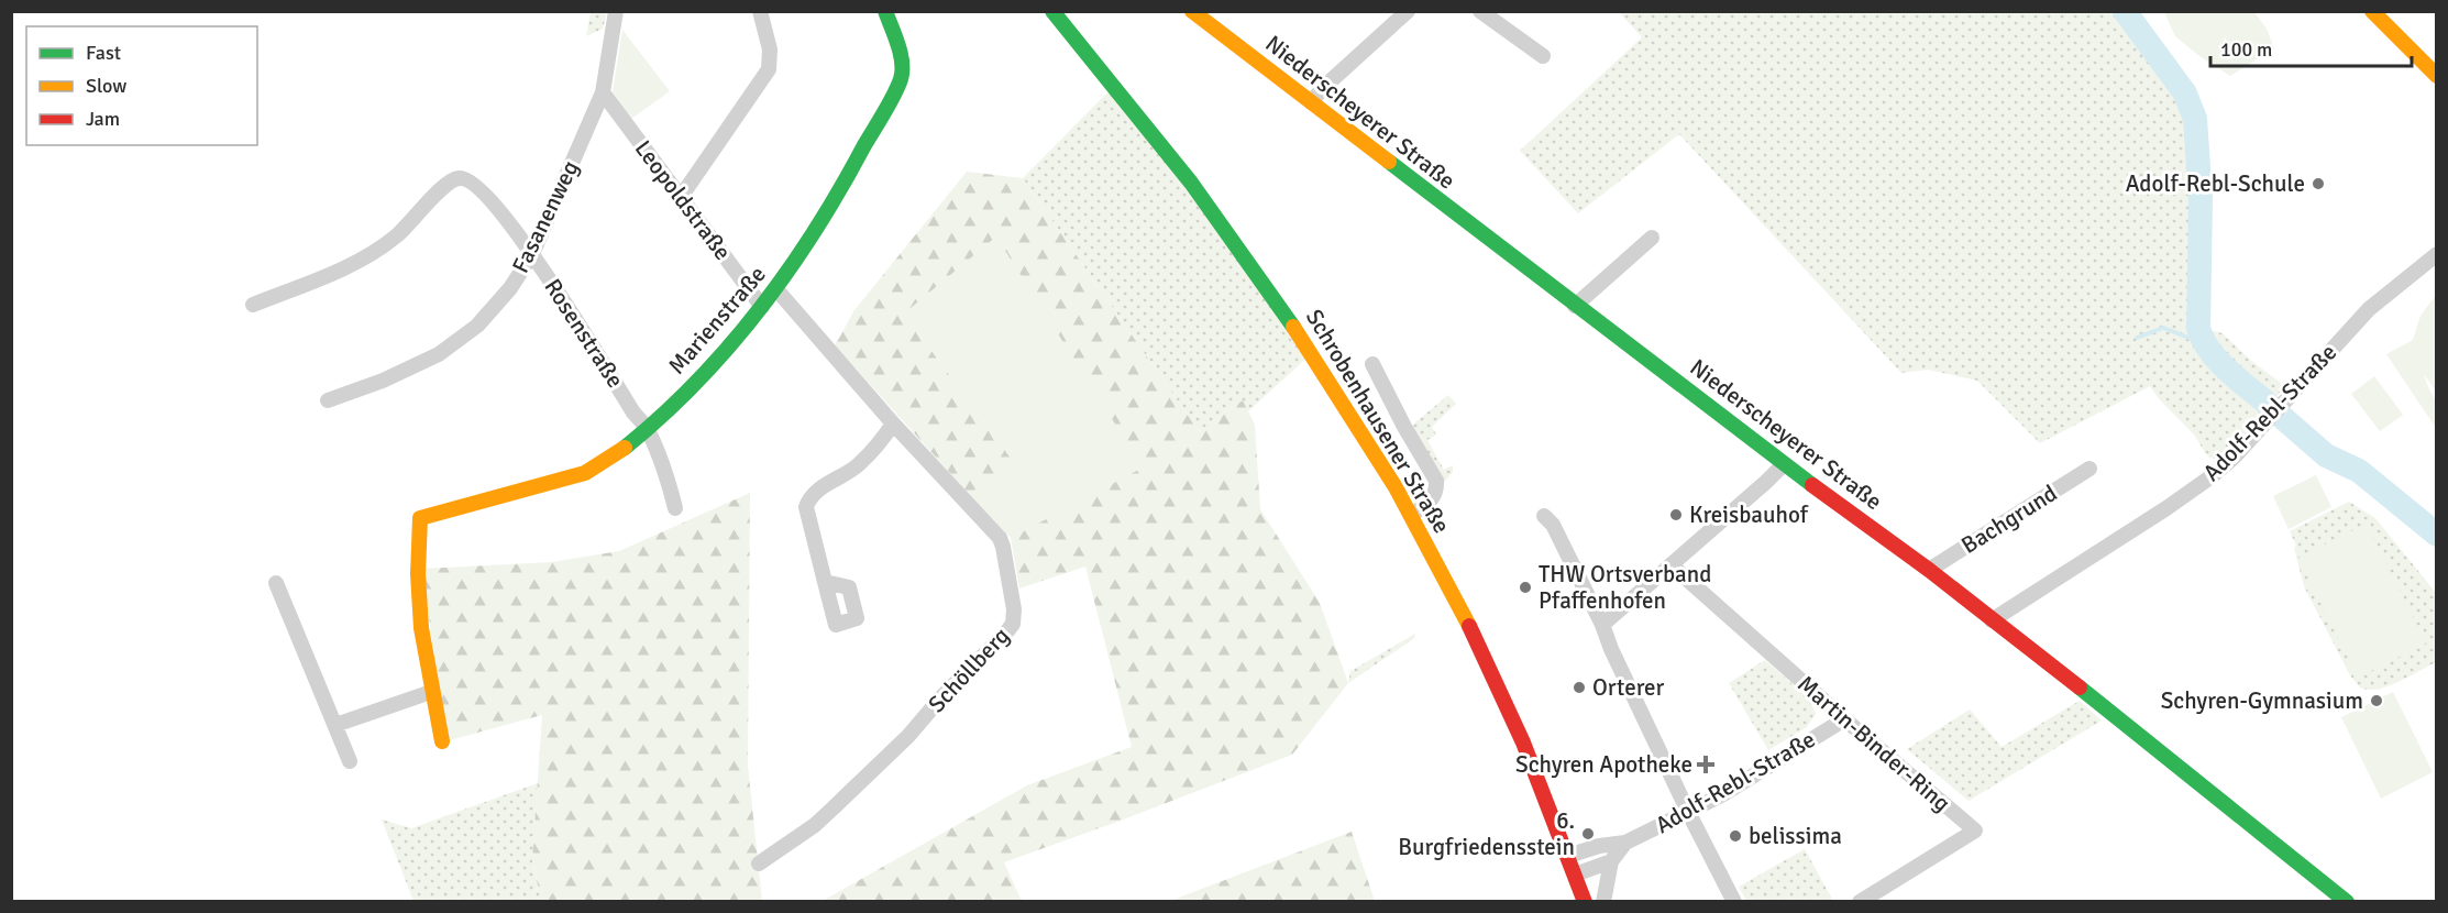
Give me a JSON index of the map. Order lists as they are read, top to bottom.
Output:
{
  "streets": {
    "street": [
      "Niederscheyerer Straße",
      "Leopoldstraße",
      "Fasanenweg",
      "Marienstraße",
      "Rosenstraße",
      "Adolf-Rebl-Straße",
      "Schrobenhausener Straße",
      "Bachgrund",
      "Schöllberg",
      "Martin-Binder-Ring"
    ]
  },
  "crossings": [
    ["Niederscheyerer Straße", "Adolf-Rebl-Straße"],
    ["Niederscheyerer Straße", "Bachgrund"],
    ["Leopoldstraße", "Fasanenweg"],
    ["Leopoldstraße", "Marienstraße"],
    ["Fasanenweg", "Rosenstraße"],
    ["Marienstraße", "Rosenstraße"],
    ["Marienstraße", "Schöllberg"],
    ["Adolf-Rebl-Straße", "Schrobenhausener Straße"],
    ["Adolf-Rebl-Straße", "Martin-Binder-Ring"]
  ],
  "places": {
    "other": [
      "Adolf-Rebl-Schule",
      "Kreisbauhof",
      "THW Ortsverband Pfaffenhofen",
      "Orterer",
      "Schyren-Gymnasium",
      "6. Burgfriedensstein",
      "belissima"
    ],
    "health": ["Schyren Apotheke"]
  },
  "legend": ["Fast", "Slow", "Jam"],
  "scale_bar": "100 m"
}
